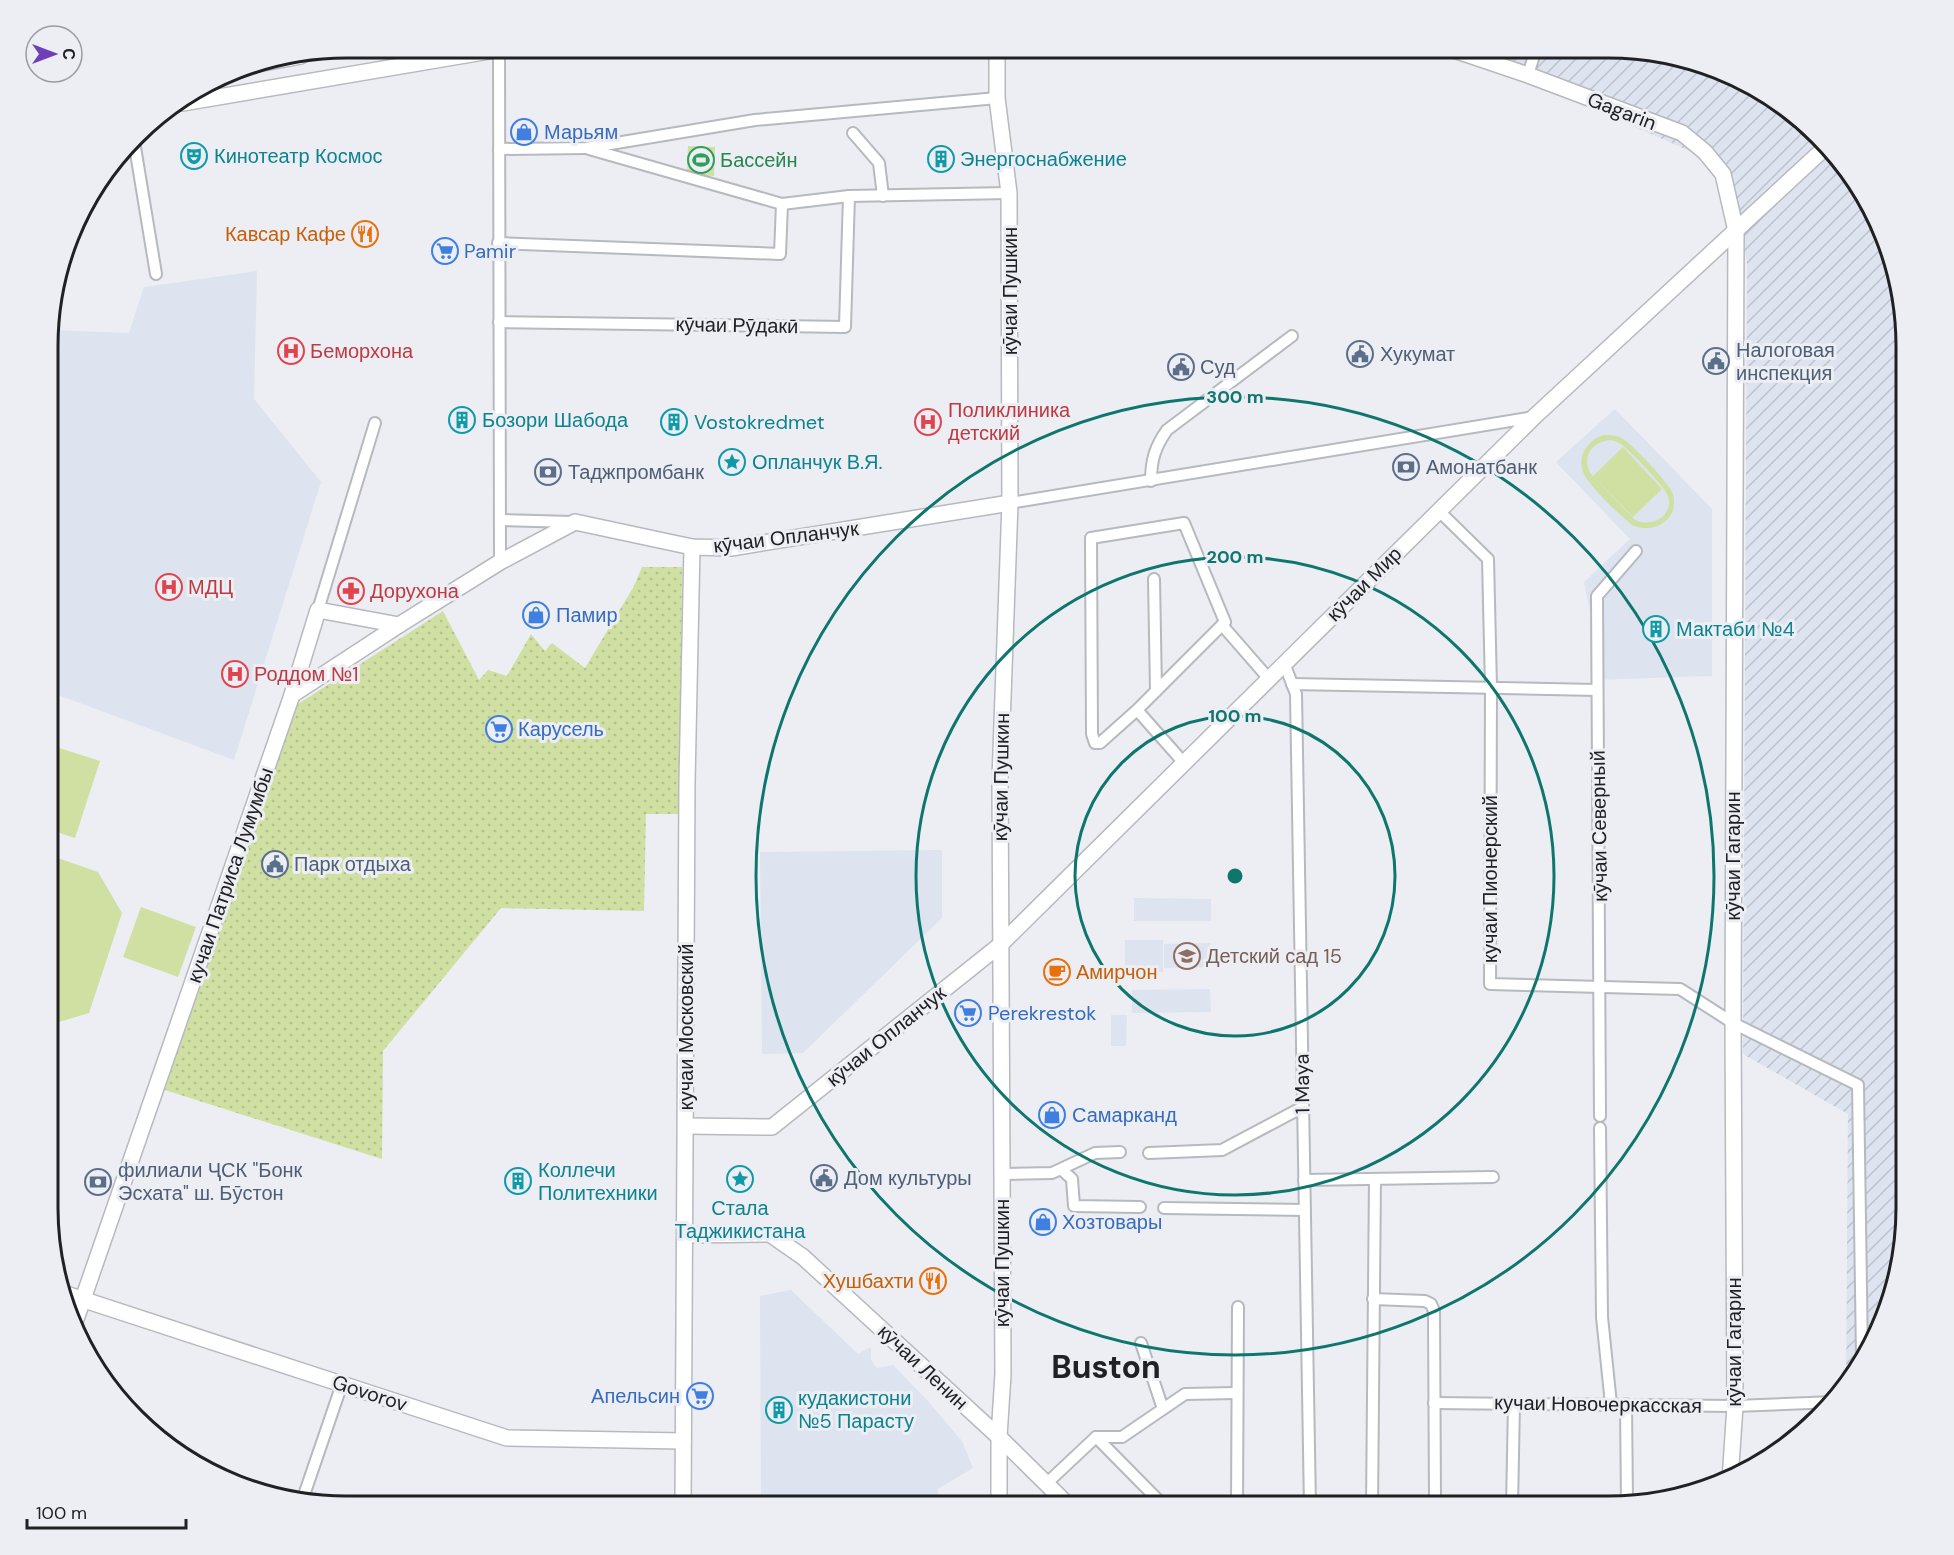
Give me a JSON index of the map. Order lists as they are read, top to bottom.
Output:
{
  "streets": {
    "street": [
      "Gagarin",
      "кӯчаи Пушкин",
      "кӯчаи Рӯдакӣ",
      "кӯчаи Опланчук",
      "кӯчаи Мир",
      "кӯчаи Северный",
      "кӯчаи Гагарин",
      "кучаи Патриса Лумумбы",
      "кучаи Пионерский",
      "кучаи Московский",
      "1 Maya",
      "кӯчаи Ленин",
      "Govorov",
      "кучаи Новочеркасская"
    ]
  },
  "crossings": [
    ["Gagarin", "кӯчаи Мир"],
    ["Gagarin", "кӯчаи Гагарин"],
    ["кӯчаи Пушкин", "кӯчаи Опланчук"],
    ["кӯчаи Пушкин", "кӯчаи Мир"],
    ["кӯчаи Пушкин", "кӯчаи Ленин"],
    ["кӯчаи Опланчук", "кӯчаи Мир"],
    ["кӯчаи Опланчук", "кучаи Московский"],
    ["кӯчаи Мир", "кӯчаи Гагарин"],
    ["кӯчаи Мир", "кучаи Пионерский"],
    ["кӯчаи Мир", "1 Maya"],
    ["кӯчаи Северный", "кучаи Пионерский"],
    ["кӯчаи Гагарин", "кучаи Пионерский"],
    ["кӯчаи Гагарин", "кучаи Новочеркасская"],
    ["кучаи Патриса Лумумбы", "Govorov"],
    ["кучаи Московский", "кӯчаи Ленин"],
    ["кучаи Московский", "Govorov"]
  ],
  "districts": ["Buston"],
  "places": {
    "shop": [
      "Марьям",
      "Памир",
      "Самарканд",
      "Хозтовары"
    ],
    "theatre": ["Кинотеатр Космос"],
    "building": [
      "Энергоснабжение",
      "Бозори Шабода",
      "Vostokredmet",
      "Мактаби №4",
      "Коллечи Политехники",
      "кудакистони №5 Парасту"
    ],
    "sports": ["Бассейн"],
    "restaurant": ["Кавсар Кафе", "Хушбахти"],
    "supermarket": [
      "Pamir",
      "Карусель",
      "Perekrestok",
      "Апельсин"
    ],
    "hospital": [
      "Беморхона",
      "Поликлиника детский",
      "МДЦ",
      "Роддом №1"
    ],
    "public building": [
      "Хукумат",
      "Налоговая инспекция",
      "Суд",
      "Парк отдыха",
      "Дом культуры"
    ],
    "place": ["Опланчук В.Я.", "Стала Таджикистана"],
    "bank": ["Амонатбанк", "Таджпромбанк", "филиали ҶСК \"Бонк Эсхата\" ш. Бӯстон"],
    "pharmacy": ["Дорухона"],
    "school or university": ["Детский сад 15"],
    "cafe": ["Амирчон"]
  },
  "scale_bar": "100 m",
  "north": "right",
  "rings": ["300 m", "200 m", "100 m"]
}
